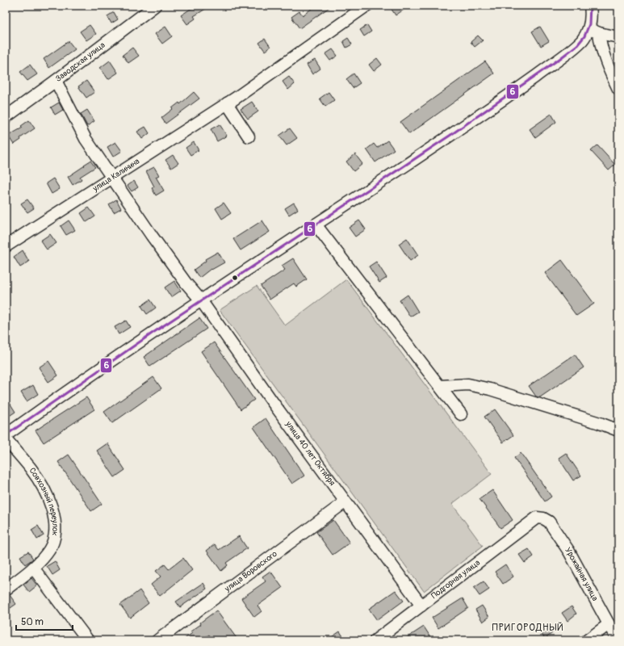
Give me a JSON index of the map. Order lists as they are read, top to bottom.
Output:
{
  "streets": {
    "street": [
      "Заводская улица",
      "улица Калинина",
      "улица 40 лет Октября",
      "Совхозный переулок",
      "улица Воровского",
      "Урожайная улица",
      "Подгорная улица"
    ]
  },
  "crossings": [
    ["Заводская улица", "улица 40 лет Октября"],
    ["улица Калинина", "улица 40 лет Октября"],
    ["улица 40 лет Октября", "улица Воровского"],
    ["улица 40 лет Октября", "Подгорная улица"],
    ["Урожайная улица", "Подгорная улица"]
  ],
  "districts": ["ПРИГОРОДНЫЙ"],
  "lines": ["transit line 6"],
  "scale_bar": "50 m"
}
